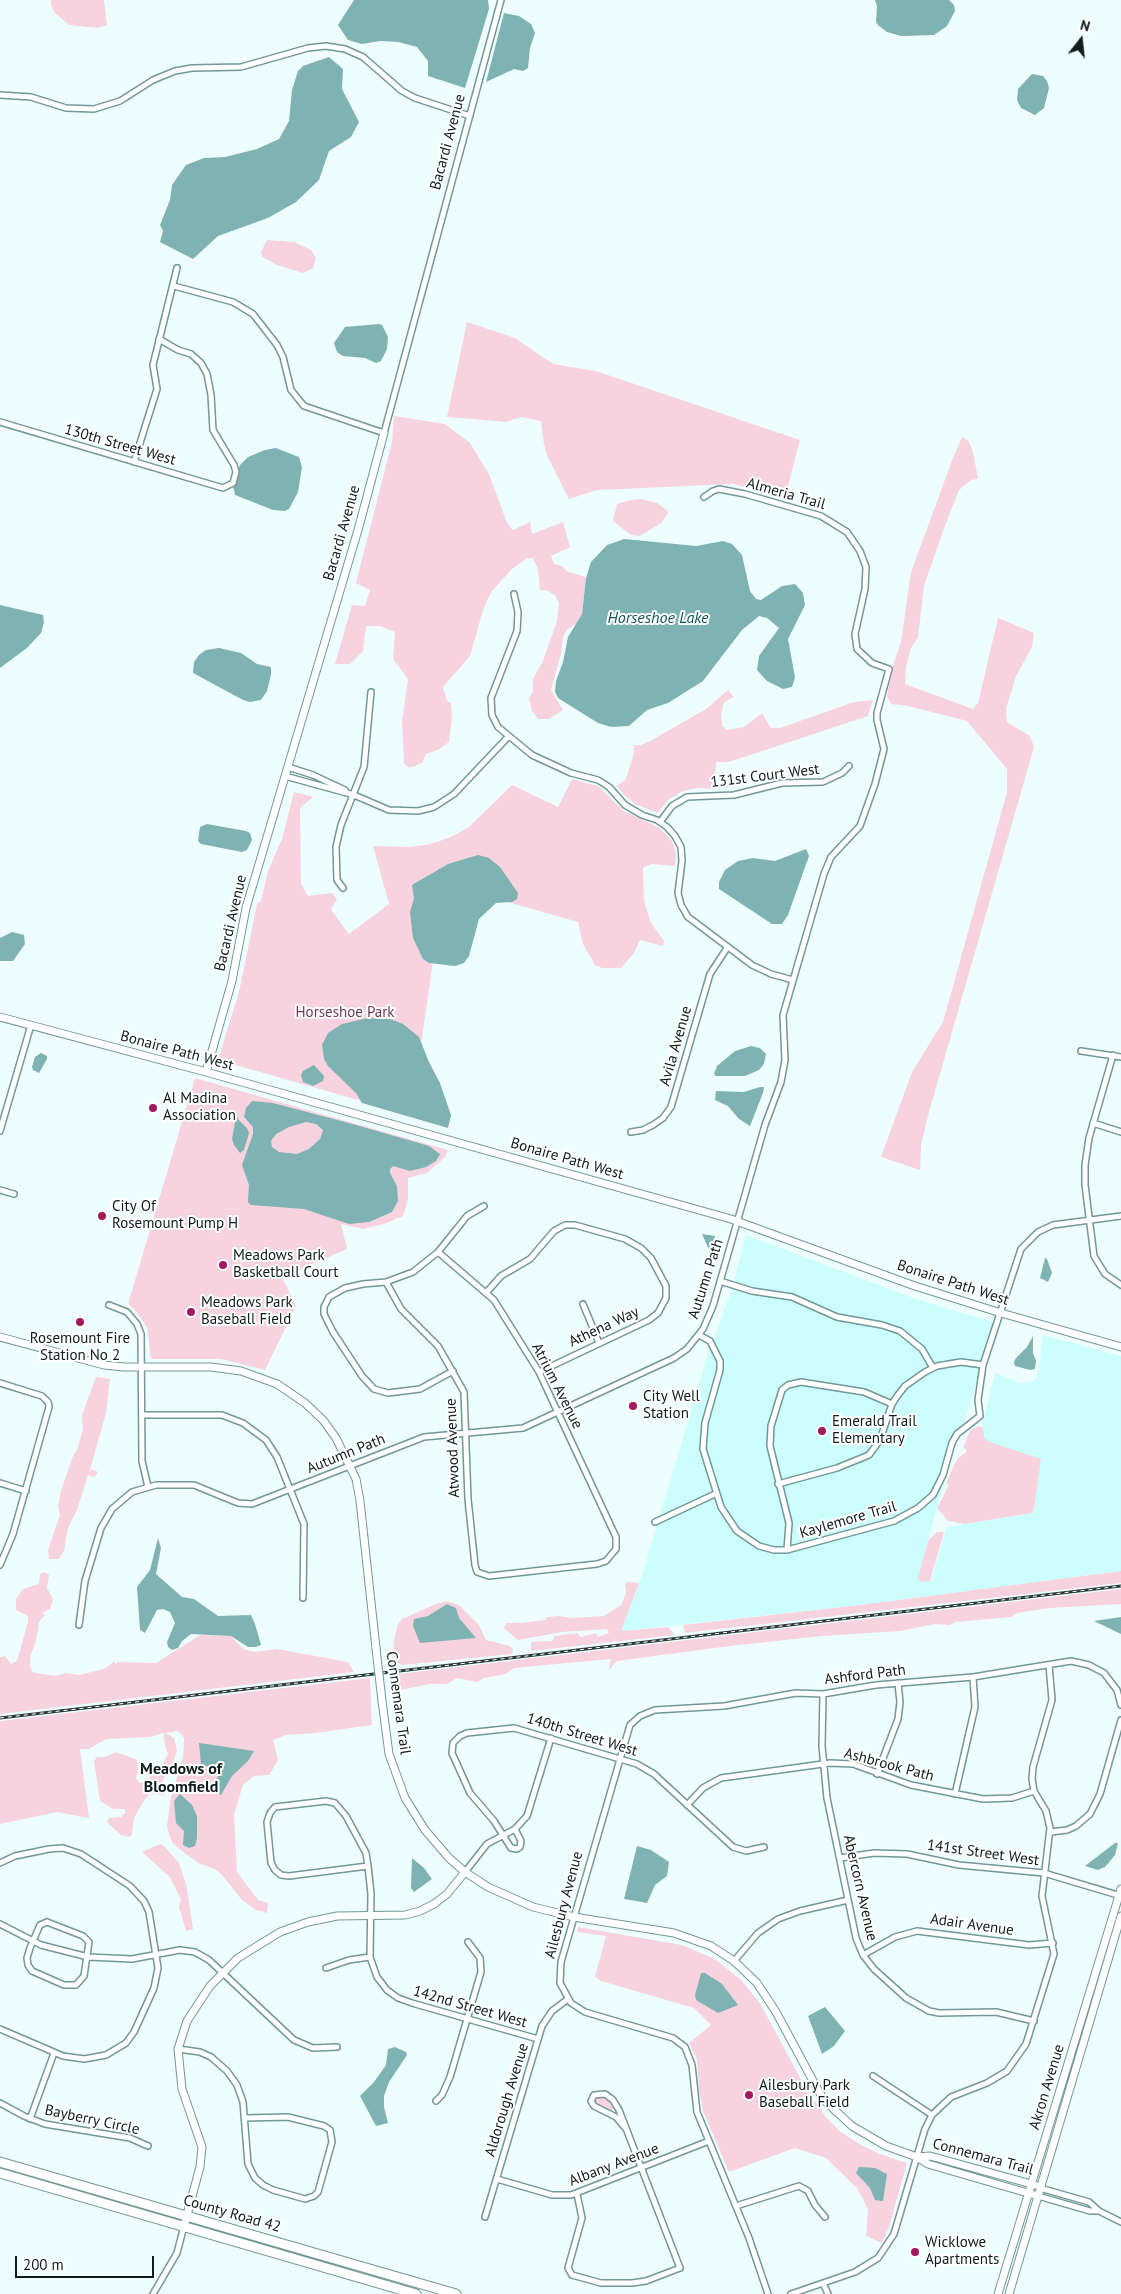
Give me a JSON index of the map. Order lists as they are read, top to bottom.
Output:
{
  "streets": {
    "highway": ["County Road 42"],
    "street": [
      "Bacardi Avenue",
      "130th Street West",
      "Almeria Trail",
      "131st Court West",
      "Avila Avenue",
      "Bonaire Path West",
      "Autumn Path",
      "Athena Way",
      "Atrium Avenue",
      "Atwood Avenue",
      "Kaylemore Trail",
      "Ashford Path",
      "Connemara Trail",
      "140th Street West",
      "Ashbrook Path",
      "141st Street West",
      "Abercorn Avenue",
      "Ailesbury Avenue",
      "Adair Avenue",
      "142nd Street West",
      "Akron Avenue",
      "Aldorough Avenue",
      "Bayberry Circle",
      "Albany Avenue"
    ]
  },
  "crossings": [
    ["Bacardi Avenue", "Bonaire Path West"],
    ["Almeria Trail", "Autumn Path"],
    ["Bonaire Path West", "Autumn Path"],
    ["Autumn Path", "Atrium Avenue"],
    ["Autumn Path", "Atwood Avenue"],
    ["Autumn Path", "Connemara Trail"],
    ["Athena Way", "Atrium Avenue"],
    ["Atrium Avenue", "Atwood Avenue"],
    ["Ashford Path", "140th Street West"],
    ["Ashford Path", "Abercorn Avenue"],
    ["Ashford Path", "Ailesbury Avenue"],
    ["Connemara Trail", "Ailesbury Avenue"],
    ["Connemara Trail", "Akron Avenue"],
    ["140th Street West", "Ashbrook Path"],
    ["140th Street West", "Ailesbury Avenue"],
    ["Ashbrook Path", "Abercorn Avenue"],
    ["141st Street West", "Abercorn Avenue"],
    ["141st Street West", "Akron Avenue"],
    ["Abercorn Avenue", "Adair Avenue"],
    ["Ailesbury Avenue", "Aldorough Avenue"],
    ["142nd Street West", "Aldorough Avenue"],
    ["Aldorough Avenue", "Albany Avenue"]
  ],
  "districts": ["Meadows of Bloomfield"],
  "water": ["Horseshoe Lake"],
  "parks": ["Horseshoe Park"],
  "places": [
    "Al Madina Association",
    "City Of Rosemount Pump H",
    "Meadows Park Basketball Court",
    "Meadows Park Baseball Field",
    "Rosemount Fire Station No 2",
    "City Well Station",
    "Emerald Trail Elementary",
    "Ailesbury Park Baseball Field",
    "Wicklowe Apartments"
  ],
  "scale_bar": "200 m",
  "north": "top"
}
